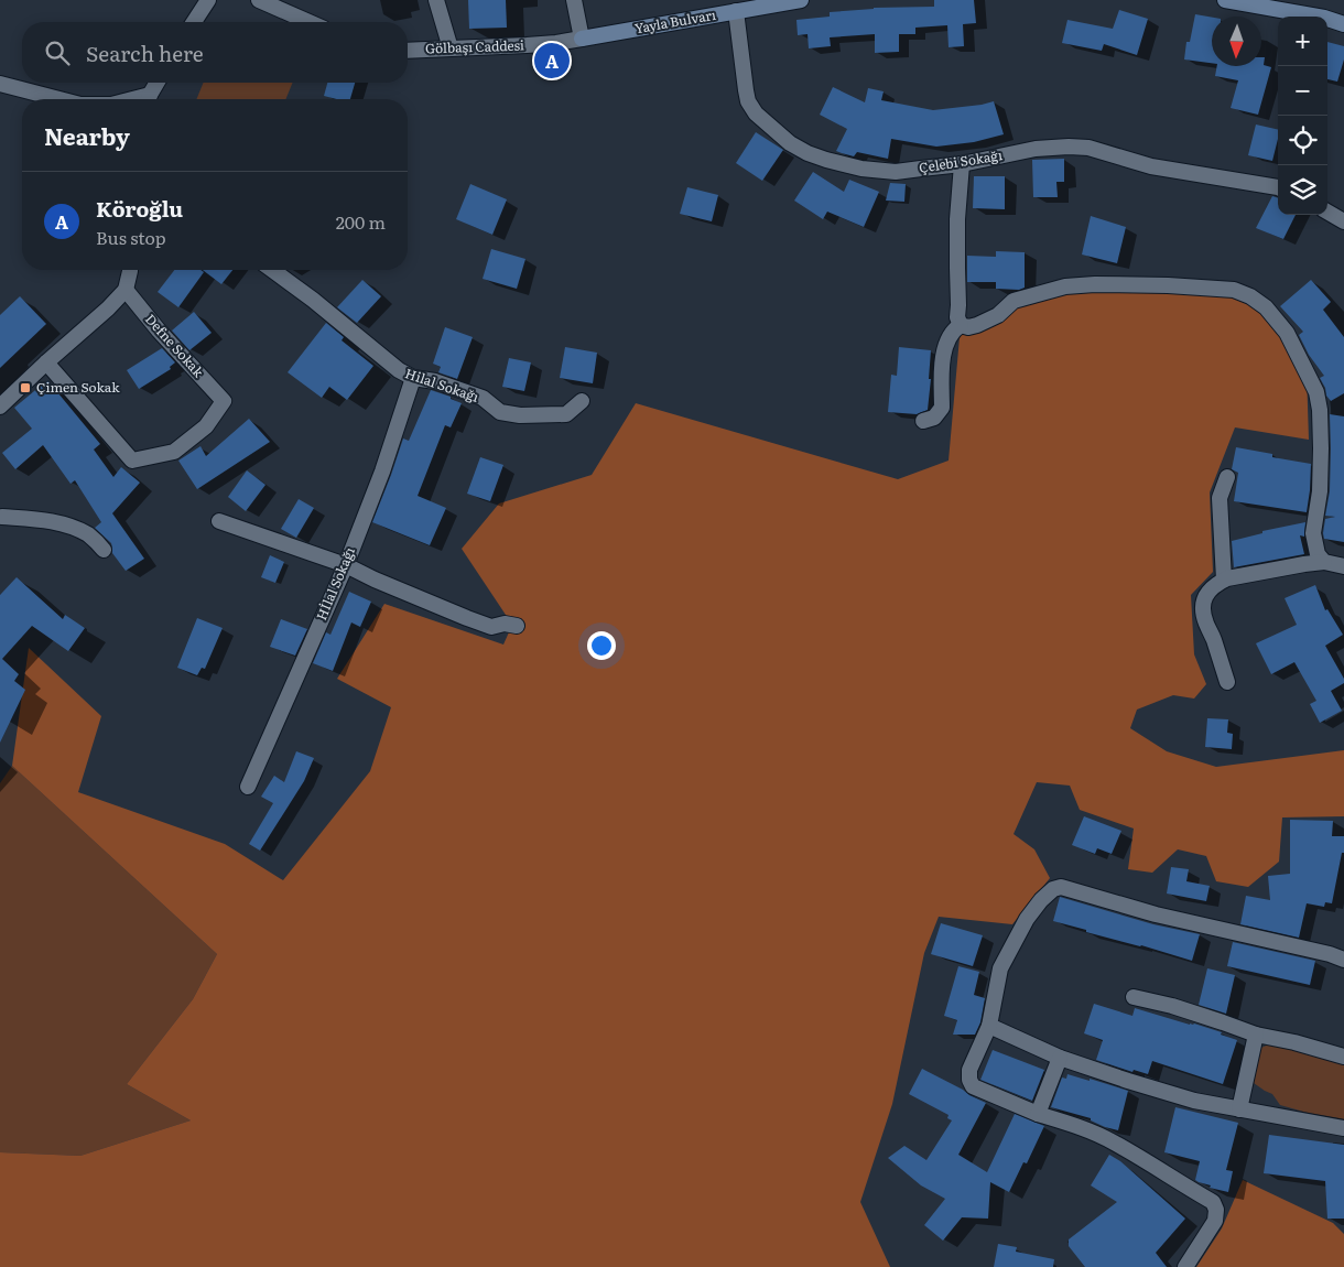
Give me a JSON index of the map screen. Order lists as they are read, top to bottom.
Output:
{
  "streets": {
    "main road": ["Yayla Bulvarı"],
    "street": [
      "Gölbaşı Caddesi",
      "Çelebi Sokağı",
      "Defne Sokak",
      "Hilal Sokağı",
      "Hİlal Sokağı"
    ]
  },
  "crossings": [
    ["Yayla Bulvarı", "Gölbaşı Caddesi"],
    ["Yayla Bulvarı", "Çelebi Sokağı"],
    ["Hilal Sokağı", "Hİlal Sokağı"]
  ],
  "places": {
    "transit": ["Çimen Sokak"]
  },
  "north": "bottom",
  "page": {
    "map_buttons": ["+", "−"],
    "search": "Search here",
    "pins": "A",
    "heading": "Nearby",
    "list": [
      {
        "mark": "A",
        "name": "Köroğlu",
        "note": "Bus stop",
        "value": "200 m"
      }
    ]
  }
}
